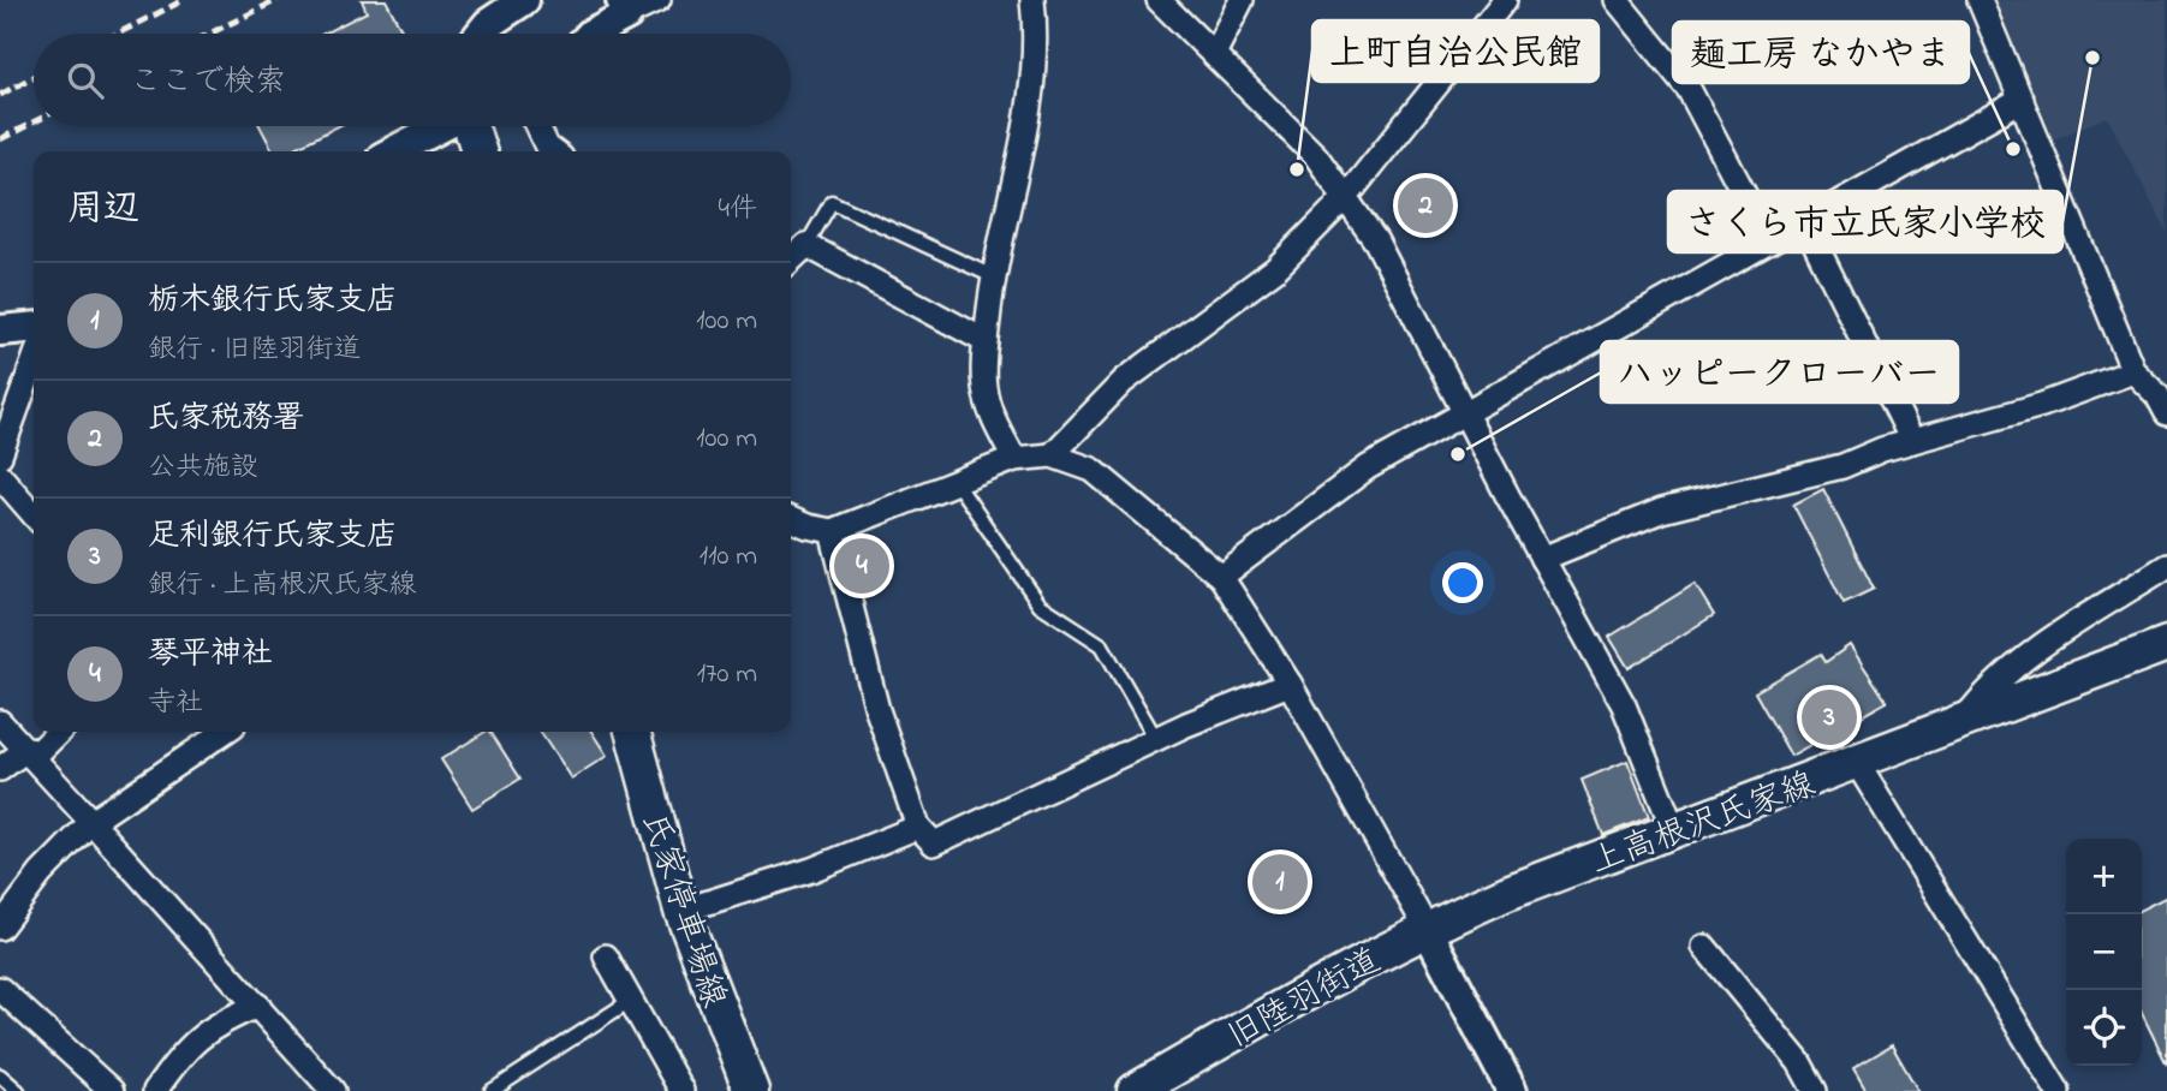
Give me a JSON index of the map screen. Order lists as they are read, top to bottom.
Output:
{
  "streets": {
    "main road": ["上高根沢氏家線", "氏家停車場線", "旧陸羽街道"]
  },
  "crossings": [
    ["上高根沢氏家線", "旧陸羽街道"]
  ],
  "places": [
    "さくら市立氏家小学校",
    "麺工房 なかやま",
    "上町自治公民館",
    "ハッピークローバー"
  ],
  "page": {
    "search": "ここで検索",
    "heading": ["周辺", "4件"],
    "pins": [
      "2",
      "4",
      "3",
      "1"
    ],
    "list": [
      {
        "mark": "1",
        "name": "栃木銀行氏家支店",
        "note": "銀行 · 旧陸羽街道",
        "value": "100 m"
      },
      {
        "mark": "2",
        "name": "氏家税務署",
        "note": "公共施設",
        "value": "100 m"
      },
      {
        "mark": "3",
        "name": "足利銀行氏家支店",
        "note": "銀行 · 上高根沢氏家線",
        "value": "110 m"
      },
      {
        "mark": "4",
        "name": "琴平神社",
        "note": "寺社",
        "value": "170 m"
      }
    ],
    "map_buttons": ["+", "−"]
  }
}
